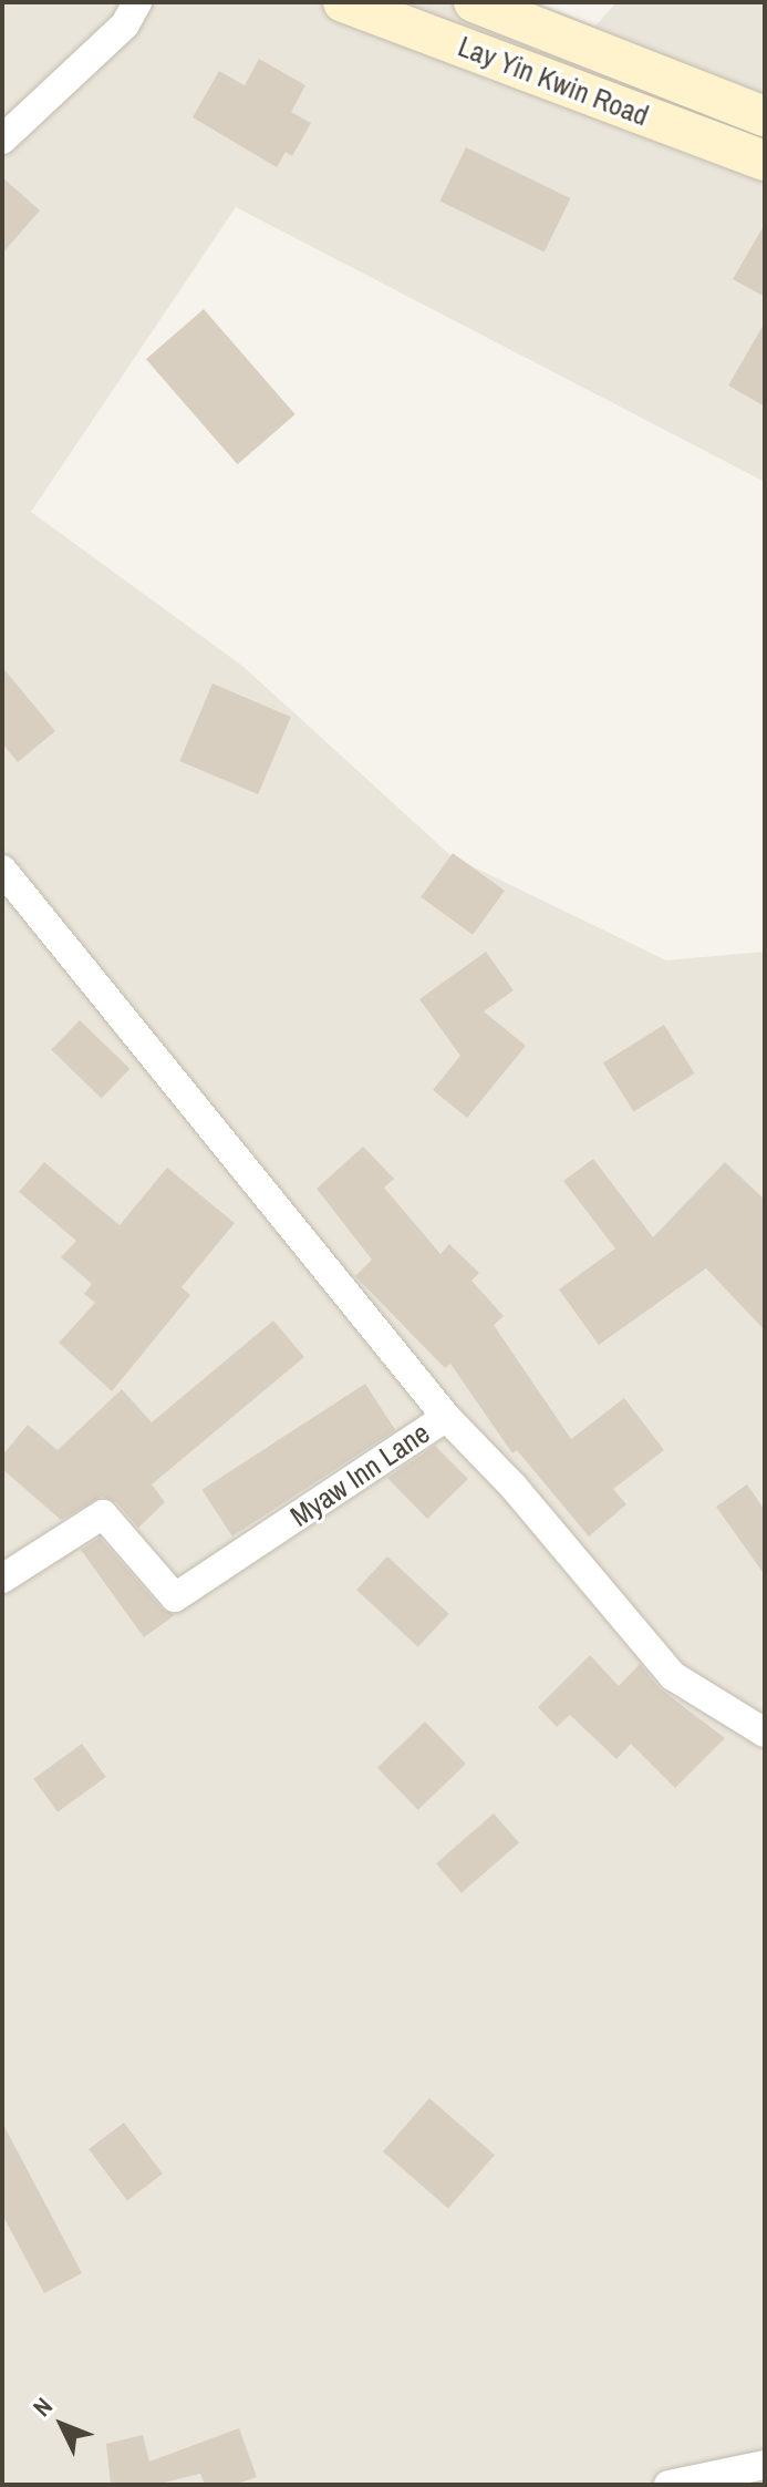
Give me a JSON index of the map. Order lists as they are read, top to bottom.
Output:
{
  "streets": {
    "street": ["Lay Yin Kwin Road", "Myaw Inn Lane"]
  },
  "north": "top left"
}
